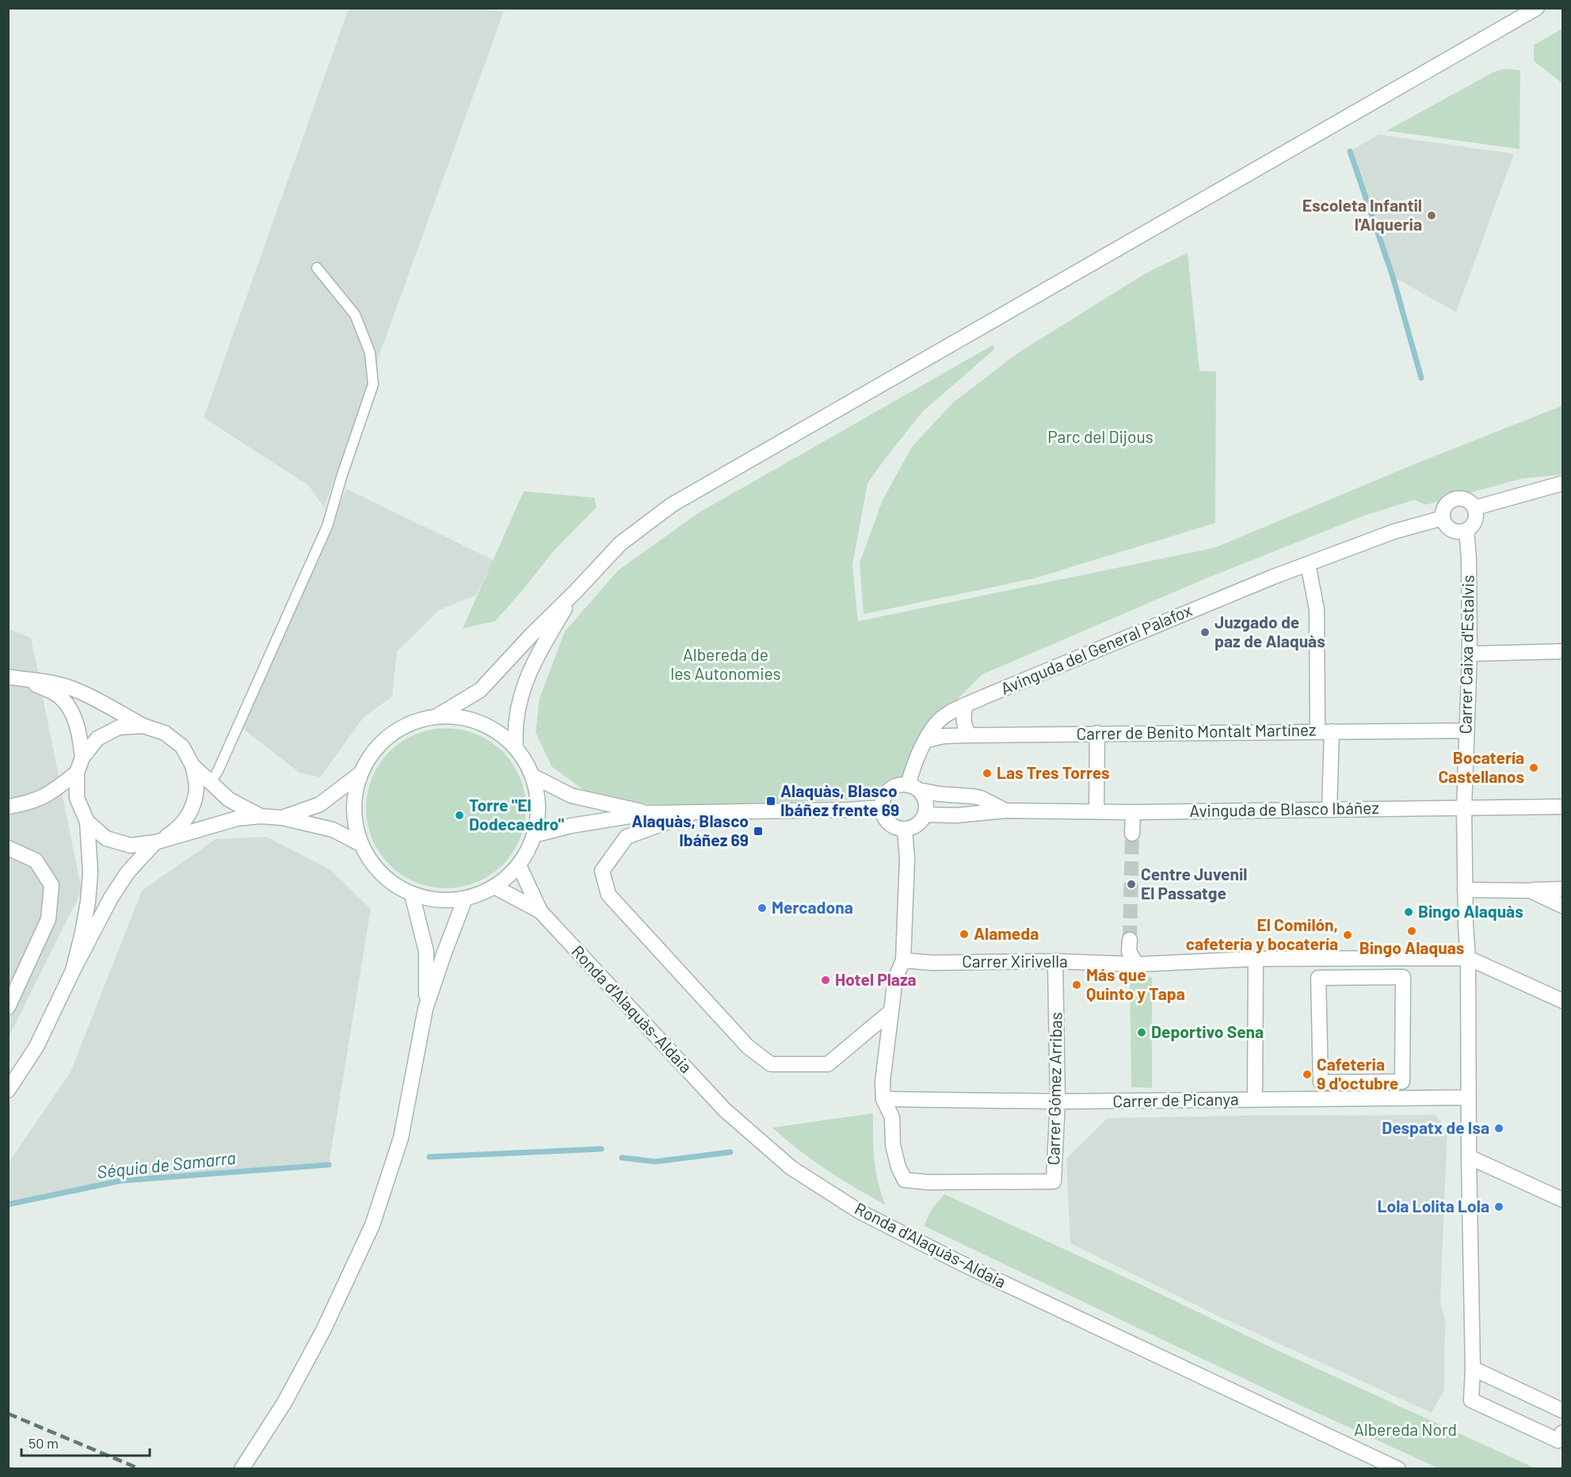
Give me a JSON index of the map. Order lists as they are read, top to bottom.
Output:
{
  "streets": {
    "street": [
      "Avinguda del General Palafox",
      "Carrer Caixa d'Estalvis",
      "Carrer de Benito Montalt Martínez",
      "Avinguda de Blasco Ibáñez",
      "Carrer Xirivella",
      "Ronda d'Alaquàs-Aldaia",
      "Carrer Gómez Arribas",
      "Carrer de Picanya"
    ]
  },
  "crossings": [
    ["Avinguda del General Palafox", "Carrer Caixa d'Estalvis"],
    ["Avinguda del General Palafox", "Carrer de Benito Montalt Martínez"],
    ["Avinguda del General Palafox", "Avinguda de Blasco Ibáñez"],
    ["Carrer Caixa d'Estalvis", "Carrer de Benito Montalt Martínez"],
    ["Carrer Caixa d'Estalvis", "Avinguda de Blasco Ibáñez"],
    ["Carrer Caixa d'Estalvis", "Carrer Xirivella"],
    ["Carrer Caixa d'Estalvis", "Carrer de Picanya"],
    ["Carrer Xirivella", "Carrer Gómez Arribas"],
    ["Carrer Gómez Arribas", "Carrer de Picanya"]
  ],
  "water": ["Séquia de Samarra"],
  "parks": ["Parc del Dijous", "Albereda de les Autonomies", "Albereda Nord"],
  "places": {
    "other": [
      "Escoleta Infantil l'Alqueria",
      "Juzgado de paz de Alaquàs",
      "Bocatería Castellanos",
      "Las Tres Torres",
      "Torre \"El Dodecaedro\"",
      "Centre Juvenil El Passatge",
      "Mercadona",
      "Bingo Alaquàs",
      "Bingo Alaquas",
      "Alameda",
      "El Comilón, cafetería y bocatería",
      "Hotel Plaza",
      "Más que Quinto y Tapa",
      "Deportivo Sena",
      "Cafeteria 9 d'octubre",
      "Despatx de Isa",
      "Lola Lolita Lola"
    ],
    "transit": ["Alaquàs, Blasco Ibáñez frente 69", "Alaquàs, Blasco Ibáñez 69"]
  },
  "scale_bar": "50 m"
}
